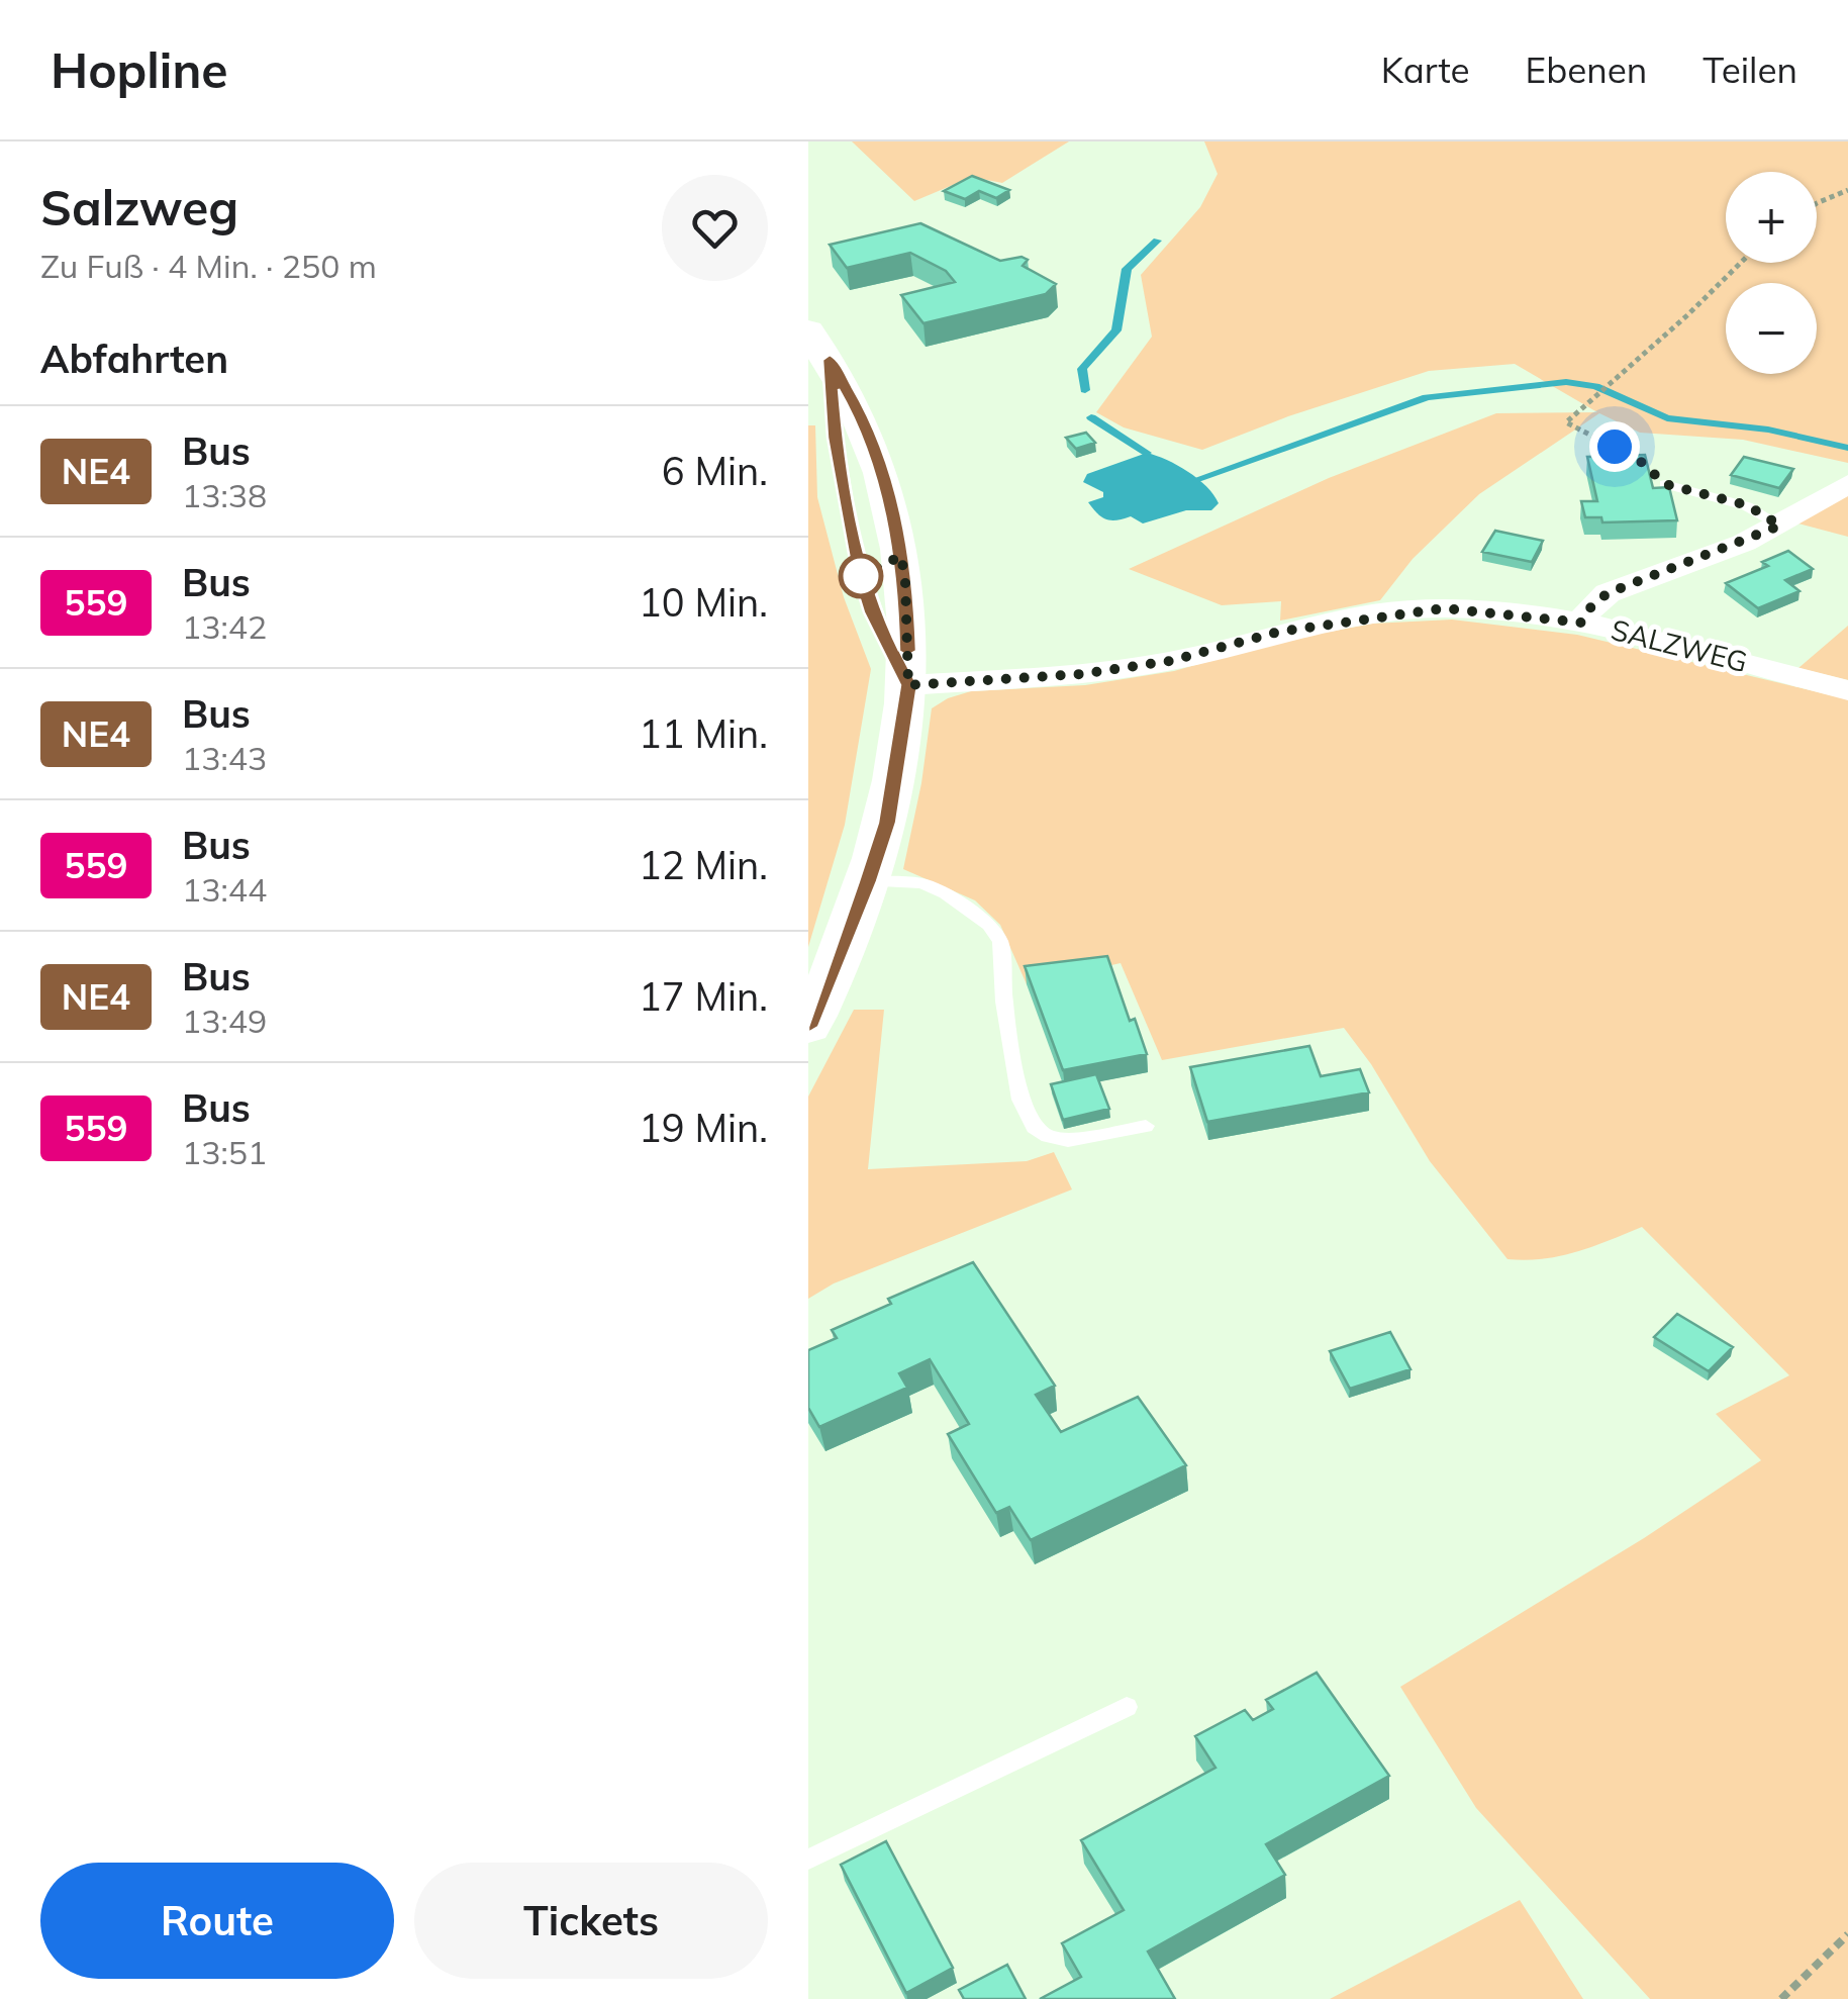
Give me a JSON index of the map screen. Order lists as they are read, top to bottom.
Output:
{
  "streets": {
    "street": ["SALZWEG"]
  },
  "lines": ["bus line NE4"],
  "page": {
    "header": "Hopline",
    "nav": ["Karte", "Ebenen", "Teilen"],
    "heading": [
      ["Salzweg", "Zu Fuß · 4 Min. · 250 m"],
      "Abfahrten"
    ],
    "map_buttons": ["+", "−"],
    "list": [
      {
        "mark": "NE4",
        "name": "Bus",
        "note": "13:38",
        "value": "6 Min."
      },
      {
        "mark": "559",
        "name": "Bus",
        "note": "13:42",
        "value": "10 Min."
      },
      {
        "mark": "NE4",
        "name": "Bus",
        "note": "13:43",
        "value": "11 Min."
      },
      {
        "mark": "559",
        "name": "Bus",
        "note": "13:44",
        "value": "12 Min."
      },
      {
        "mark": "NE4",
        "name": "Bus",
        "note": "13:49",
        "value": "17 Min."
      },
      {
        "mark": "559",
        "name": "Bus",
        "note": "13:51",
        "value": "19 Min."
      }
    ],
    "buttons": ["Route", "Tickets"]
  }
}
